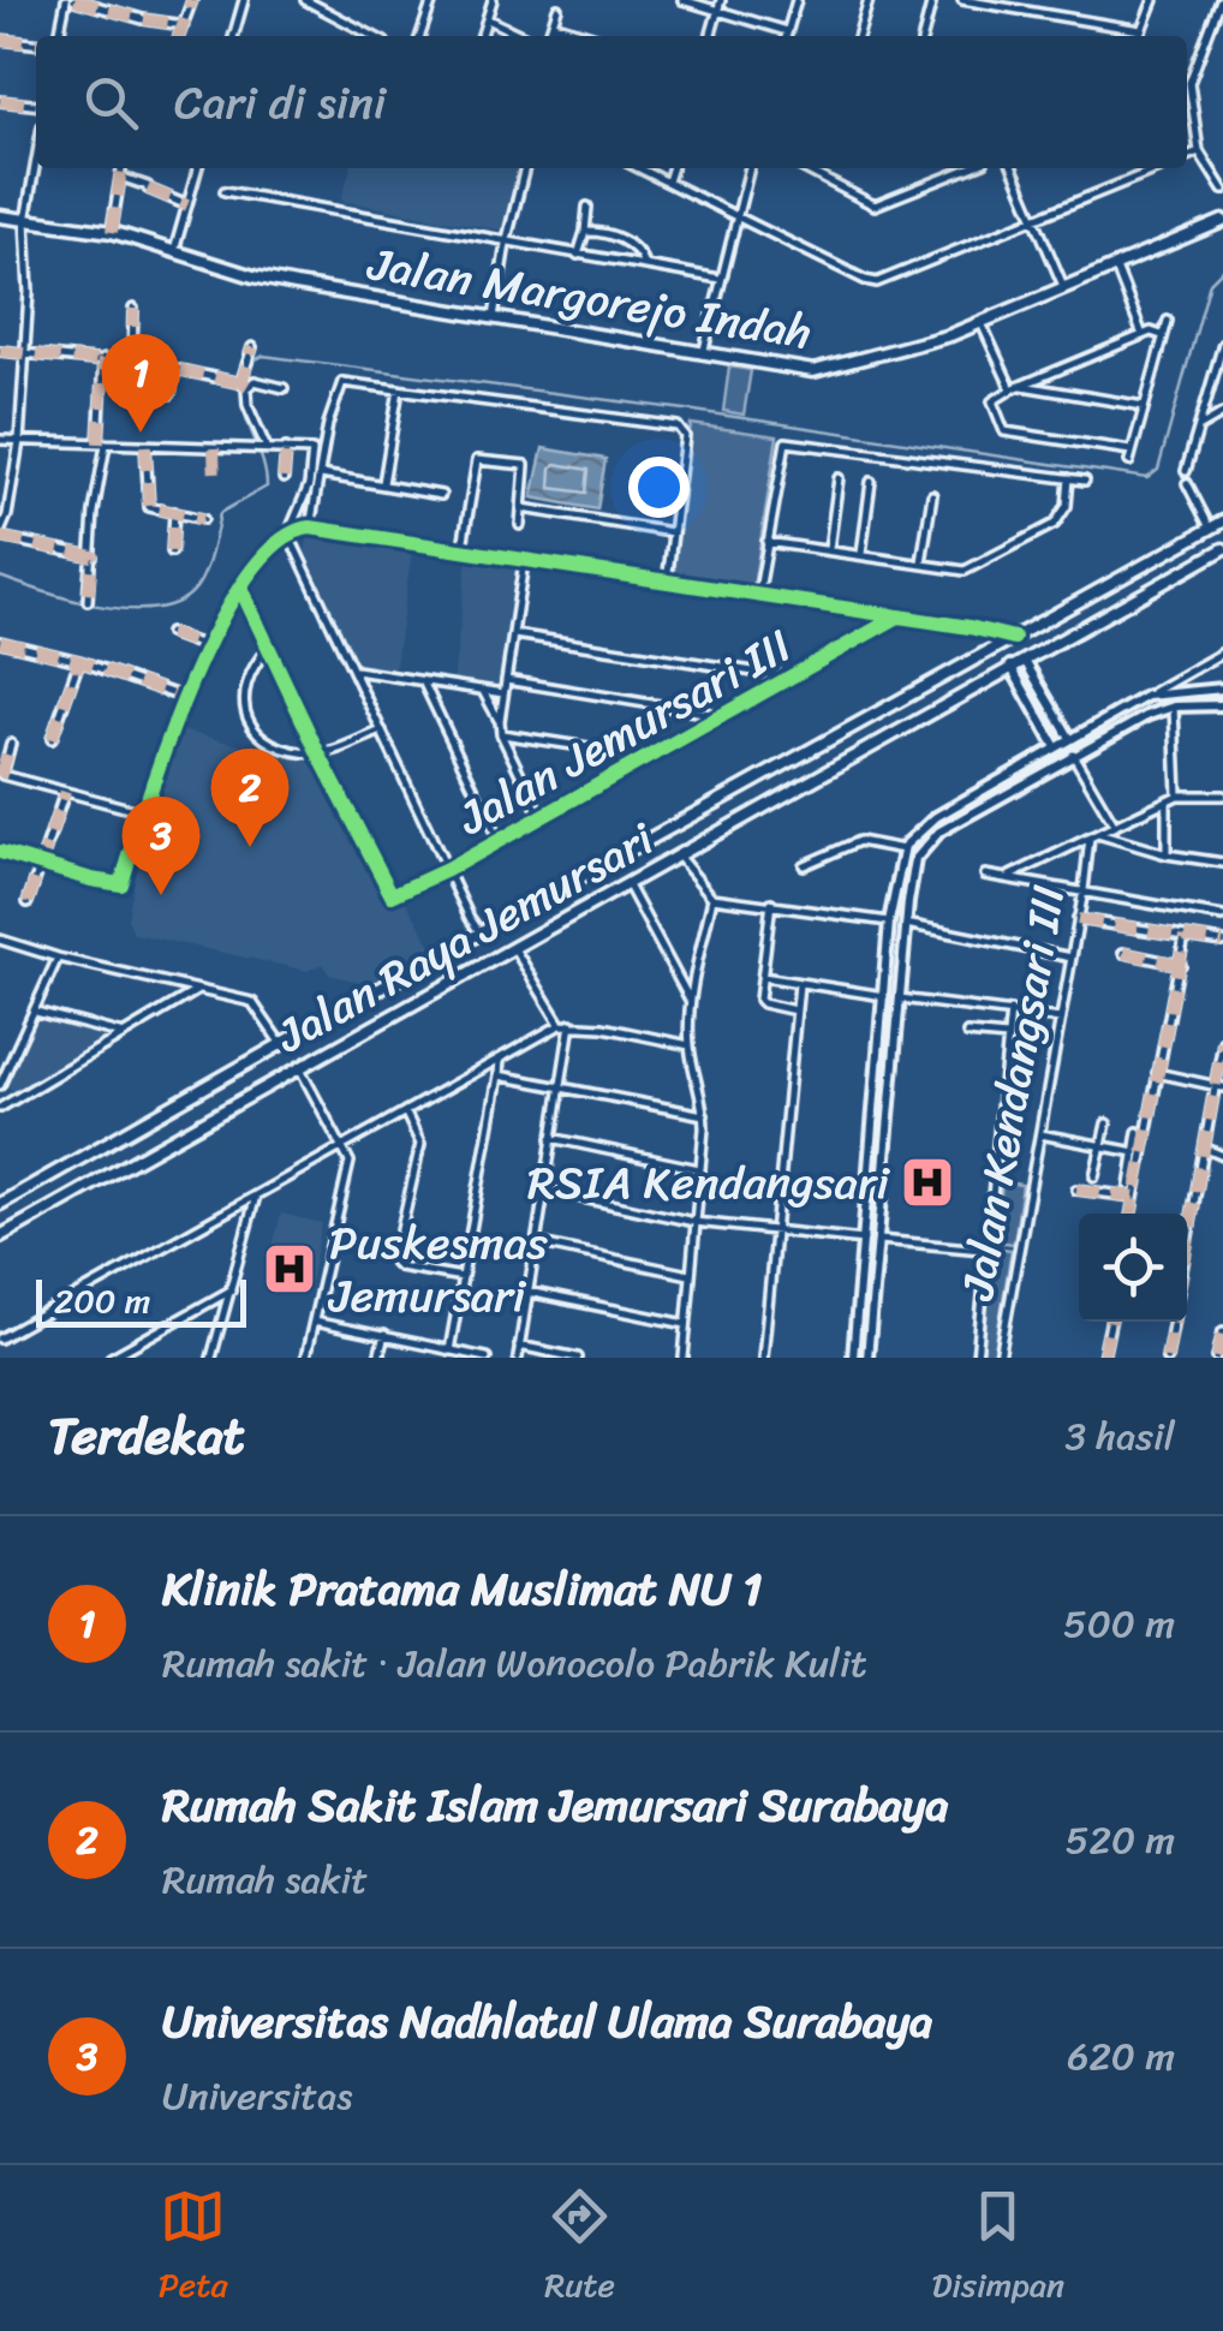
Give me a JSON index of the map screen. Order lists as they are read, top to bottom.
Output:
{
  "streets": {
    "main road": ["Jalan Margorejo Indah", "Jalan Raya Jemursari"],
    "street": ["Jalan Jemursari III", "Jalan Kendangsari III"]
  },
  "places": {
    "hospital": ["RSIA Kendangsari", "Puskesmas Jemursari"]
  },
  "scale_bar": "200 m",
  "page": {
    "search": "Cari di sini",
    "pins": ["1", "2", "3"],
    "scale": "200 m",
    "heading": ["Terdekat", "3 hasil"],
    "list": [
      {
        "mark": "1",
        "name": "Klinik Pratama Muslimat NU 1",
        "note": "Rumah sakit · Jalan Wonocolo Pabrik Kulit",
        "value": "500 m"
      },
      {
        "mark": "2",
        "name": "Rumah Sakit Islam Jemursari Surabaya",
        "note": "Rumah sakit",
        "value": "520 m"
      },
      {
        "mark": "3",
        "name": "Universitas Nadhlatul Ulama Surabaya",
        "note": "Universitas",
        "value": "620 m"
      }
    ],
    "nav": ["Peta", "Rute", "Disimpan"]
  }
}
